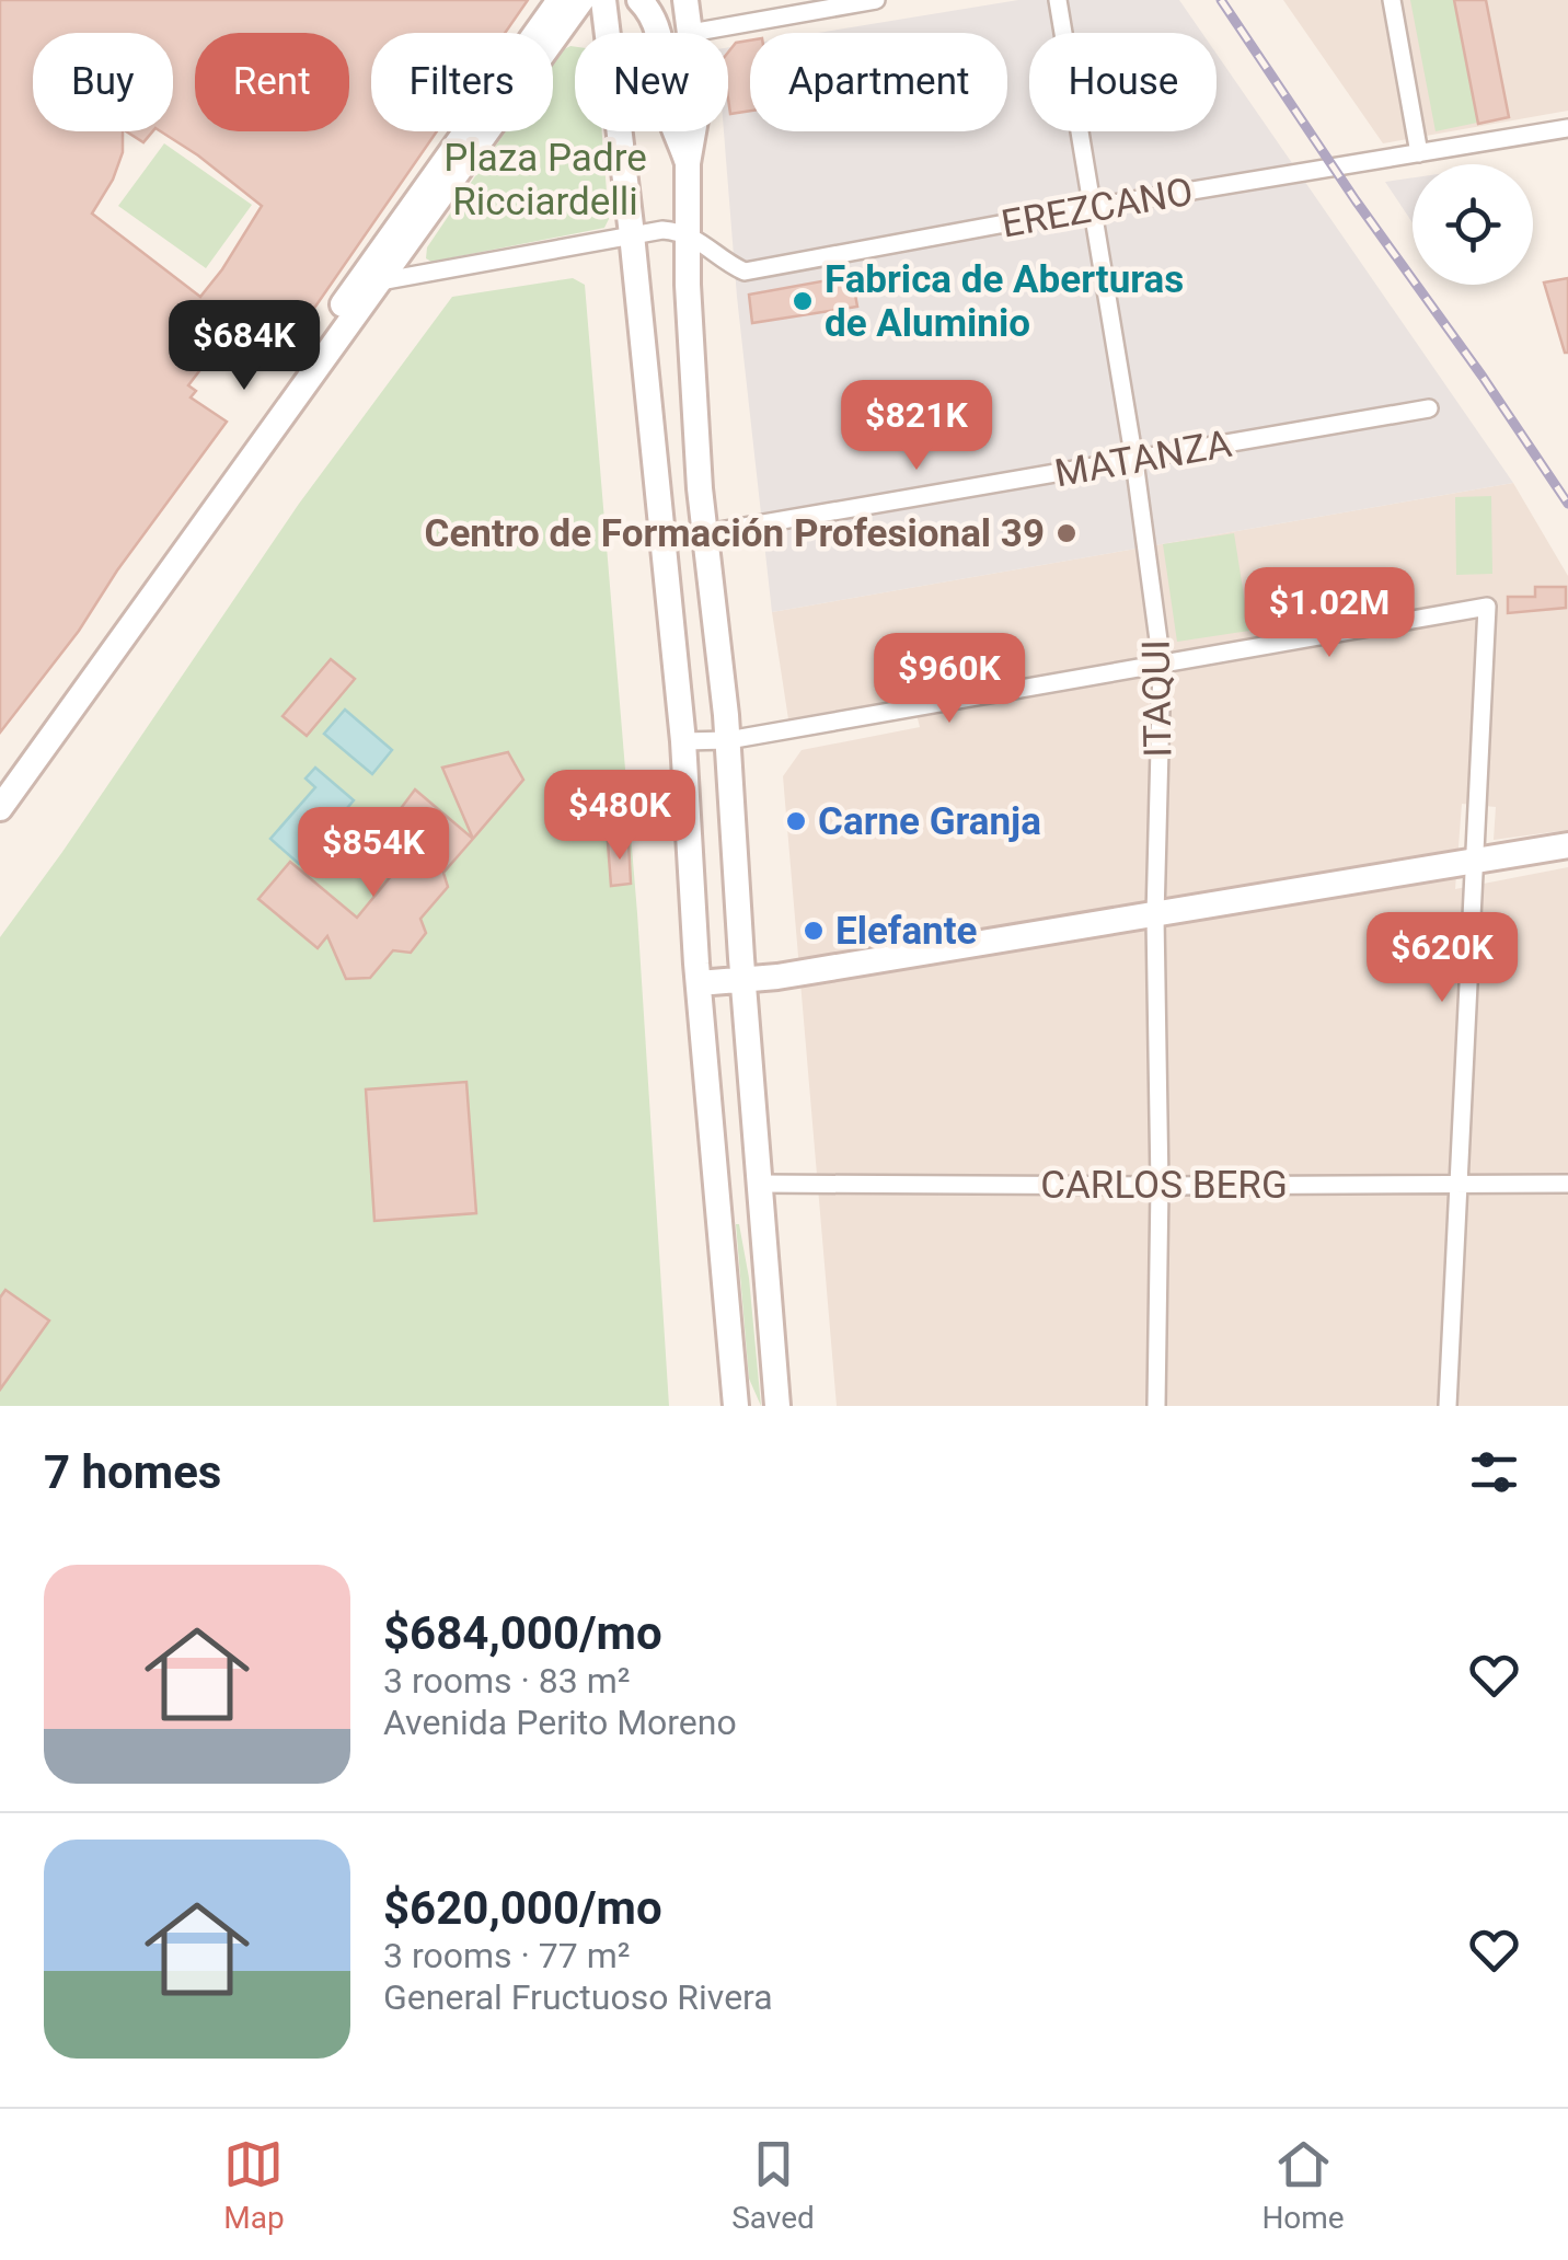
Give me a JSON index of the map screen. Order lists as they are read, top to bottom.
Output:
{
  "streets": {
    "street": [
      "EREZCANO",
      "MATANZA",
      "ITAQUI",
      "CARLOS BERG"
    ]
  },
  "crossings": [
    ["EREZCANO", "ITAQUI"],
    ["MATANZA", "ITAQUI"],
    ["ITAQUI", "CARLOS BERG"]
  ],
  "parks": ["Plaza Padre Ricciardelli"],
  "places": [
    "Fabrica de Aberturas de Aluminio",
    "Centro de Formación Profesional 39",
    "Carne Granja",
    "Elefante"
  ],
  "page": {
    "chip": [
      "Buy",
      "Rent",
      "Filters",
      "New",
      "Apartment",
      "House"
    ],
    "price": [
      "$684K",
      "$821K",
      "$1.02M",
      "$960K",
      "$480K",
      "$854K",
      "$620K"
    ],
    "heading": "7 homes",
    "list": [
      {
        "name": "$684,000/mo",
        "note": "3 rooms · 83 m² · Avenida Perito Moreno"
      },
      {
        "name": "$620,000/mo",
        "note": "3 rooms · 77 m² · General Fructuoso Rivera"
      }
    ],
    "tabs": ["Map", "Saved", "Home"]
  }
}
